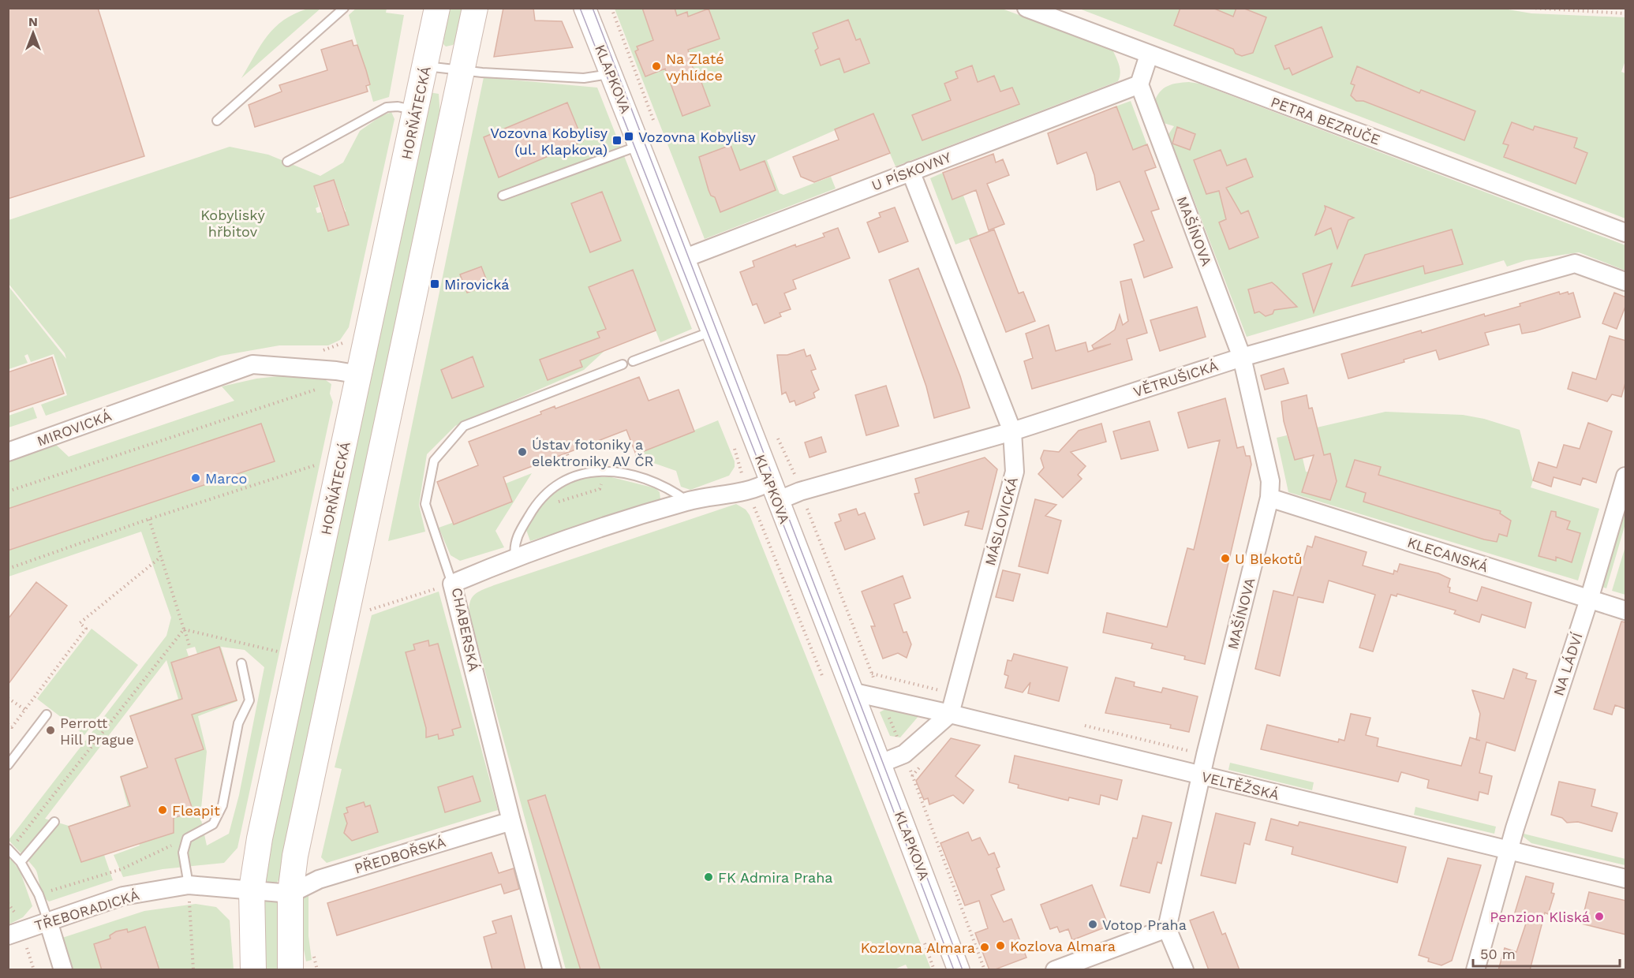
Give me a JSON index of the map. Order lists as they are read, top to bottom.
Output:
{
  "streets": {
    "main road": ["HORŇÁTECKÁ"],
    "street": [
      "KLAPKOVA",
      "PETRA BEZRUČE",
      "U PÍSKOVNY",
      "MAŠÍNOVA",
      "VĚTRUŠICKÁ",
      "MIROVICKÁ",
      "MÁSLOVICKÁ",
      "KLECANSKÁ",
      "CHABERSKÁ",
      "NA LÁDVÍ",
      "VELTĚŽSKÁ",
      "PŘEDBOŘSKÁ",
      "TŘEBORADICKÁ"
    ]
  },
  "crossings": [
    ["KLAPKOVA", "U PÍSKOVNY"],
    ["KLAPKOVA", "VĚTRUŠICKÁ"],
    ["KLAPKOVA", "CHABERSKÁ"],
    ["KLAPKOVA", "VELTĚŽSKÁ"],
    ["HORŇÁTECKÁ", "MIROVICKÁ"],
    ["HORŇÁTECKÁ", "TŘEBORADICKÁ"],
    ["U PÍSKOVNY", "MAŠÍNOVA"],
    ["U PÍSKOVNY", "MÁSLOVICKÁ"],
    ["MAŠÍNOVA", "VĚTRUŠICKÁ"],
    ["MAŠÍNOVA", "KLECANSKÁ"],
    ["MAŠÍNOVA", "VELTĚŽSKÁ"],
    ["VĚTRUŠICKÁ", "MÁSLOVICKÁ"],
    ["MÁSLOVICKÁ", "VELTĚŽSKÁ"],
    ["KLECANSKÁ", "NA LÁDVÍ"],
    ["CHABERSKÁ", "PŘEDBOŘSKÁ"],
    ["NA LÁDVÍ", "VELTĚŽSKÁ"],
    ["PŘEDBOŘSKÁ", "TŘEBORADICKÁ"]
  ],
  "parks": ["Kobyliský hřbitov"],
  "places": {
    "other": [
      "Na Zlaté vyhlídce",
      "Ústav fotoniky a elektroniky AV ČR",
      "Marco",
      "U Blekotů",
      "Perrott Hill Prague",
      "Fleapit",
      "FK Admira Praha",
      "Penzion Kliská",
      "Votop Praha",
      "Kozlova Almara",
      "Kozlovna Almara"
    ],
    "transit": ["Vozovna Kobylisy", "Vozovna Kobylisy (ul. Klapkova)", "Mirovická"]
  },
  "scale_bar": "50 m",
  "north": "top"
}
